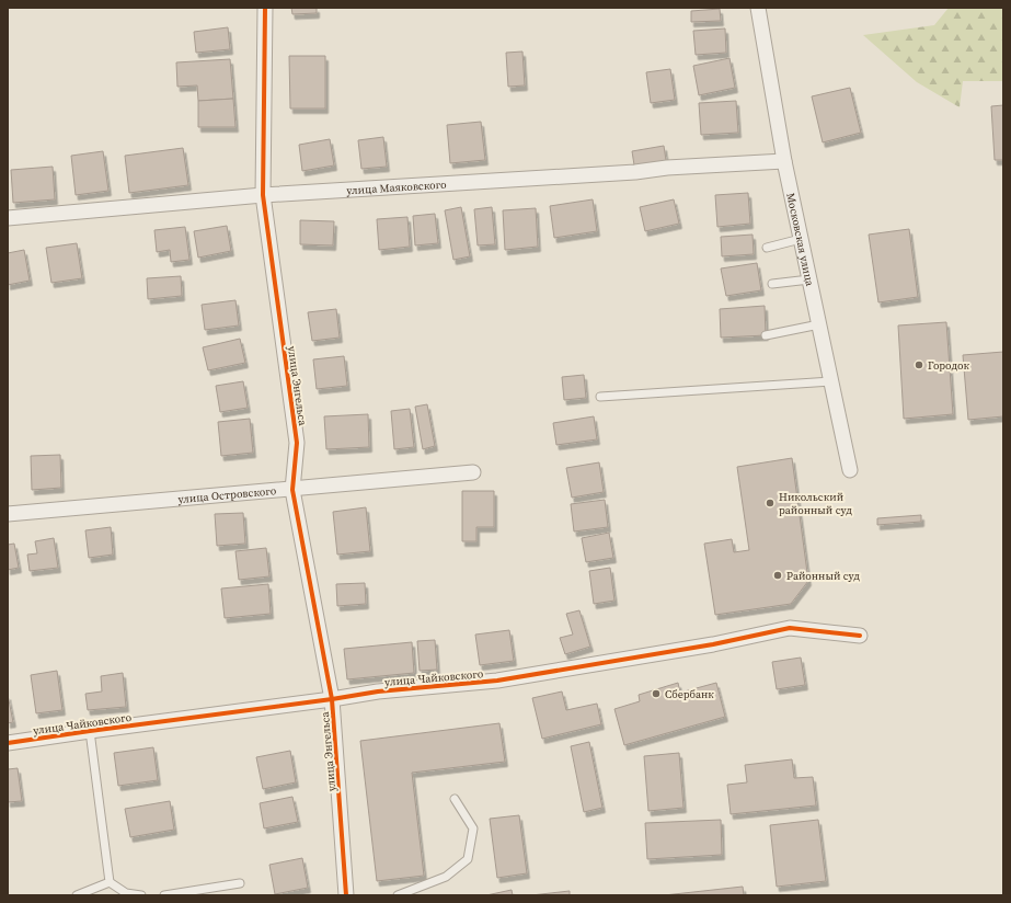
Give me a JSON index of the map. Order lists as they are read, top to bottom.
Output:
{
  "streets": {
    "street": [
      "улица Маяковского",
      "Московская улица",
      "улица Энгельса",
      "улица Островского",
      "улица Чайковского"
    ]
  },
  "crossings": [
    ["улица Маяковского", "Московская улица"],
    ["улица Маяковского", "улица Энгельса"],
    ["улица Энгельса", "улица Островского"],
    ["улица Энгельса", "улица Чайковского"]
  ],
  "places": [
    "Городок",
    "Никольский районный суд",
    "Районный суд",
    "Сбербанк"
  ]
}
